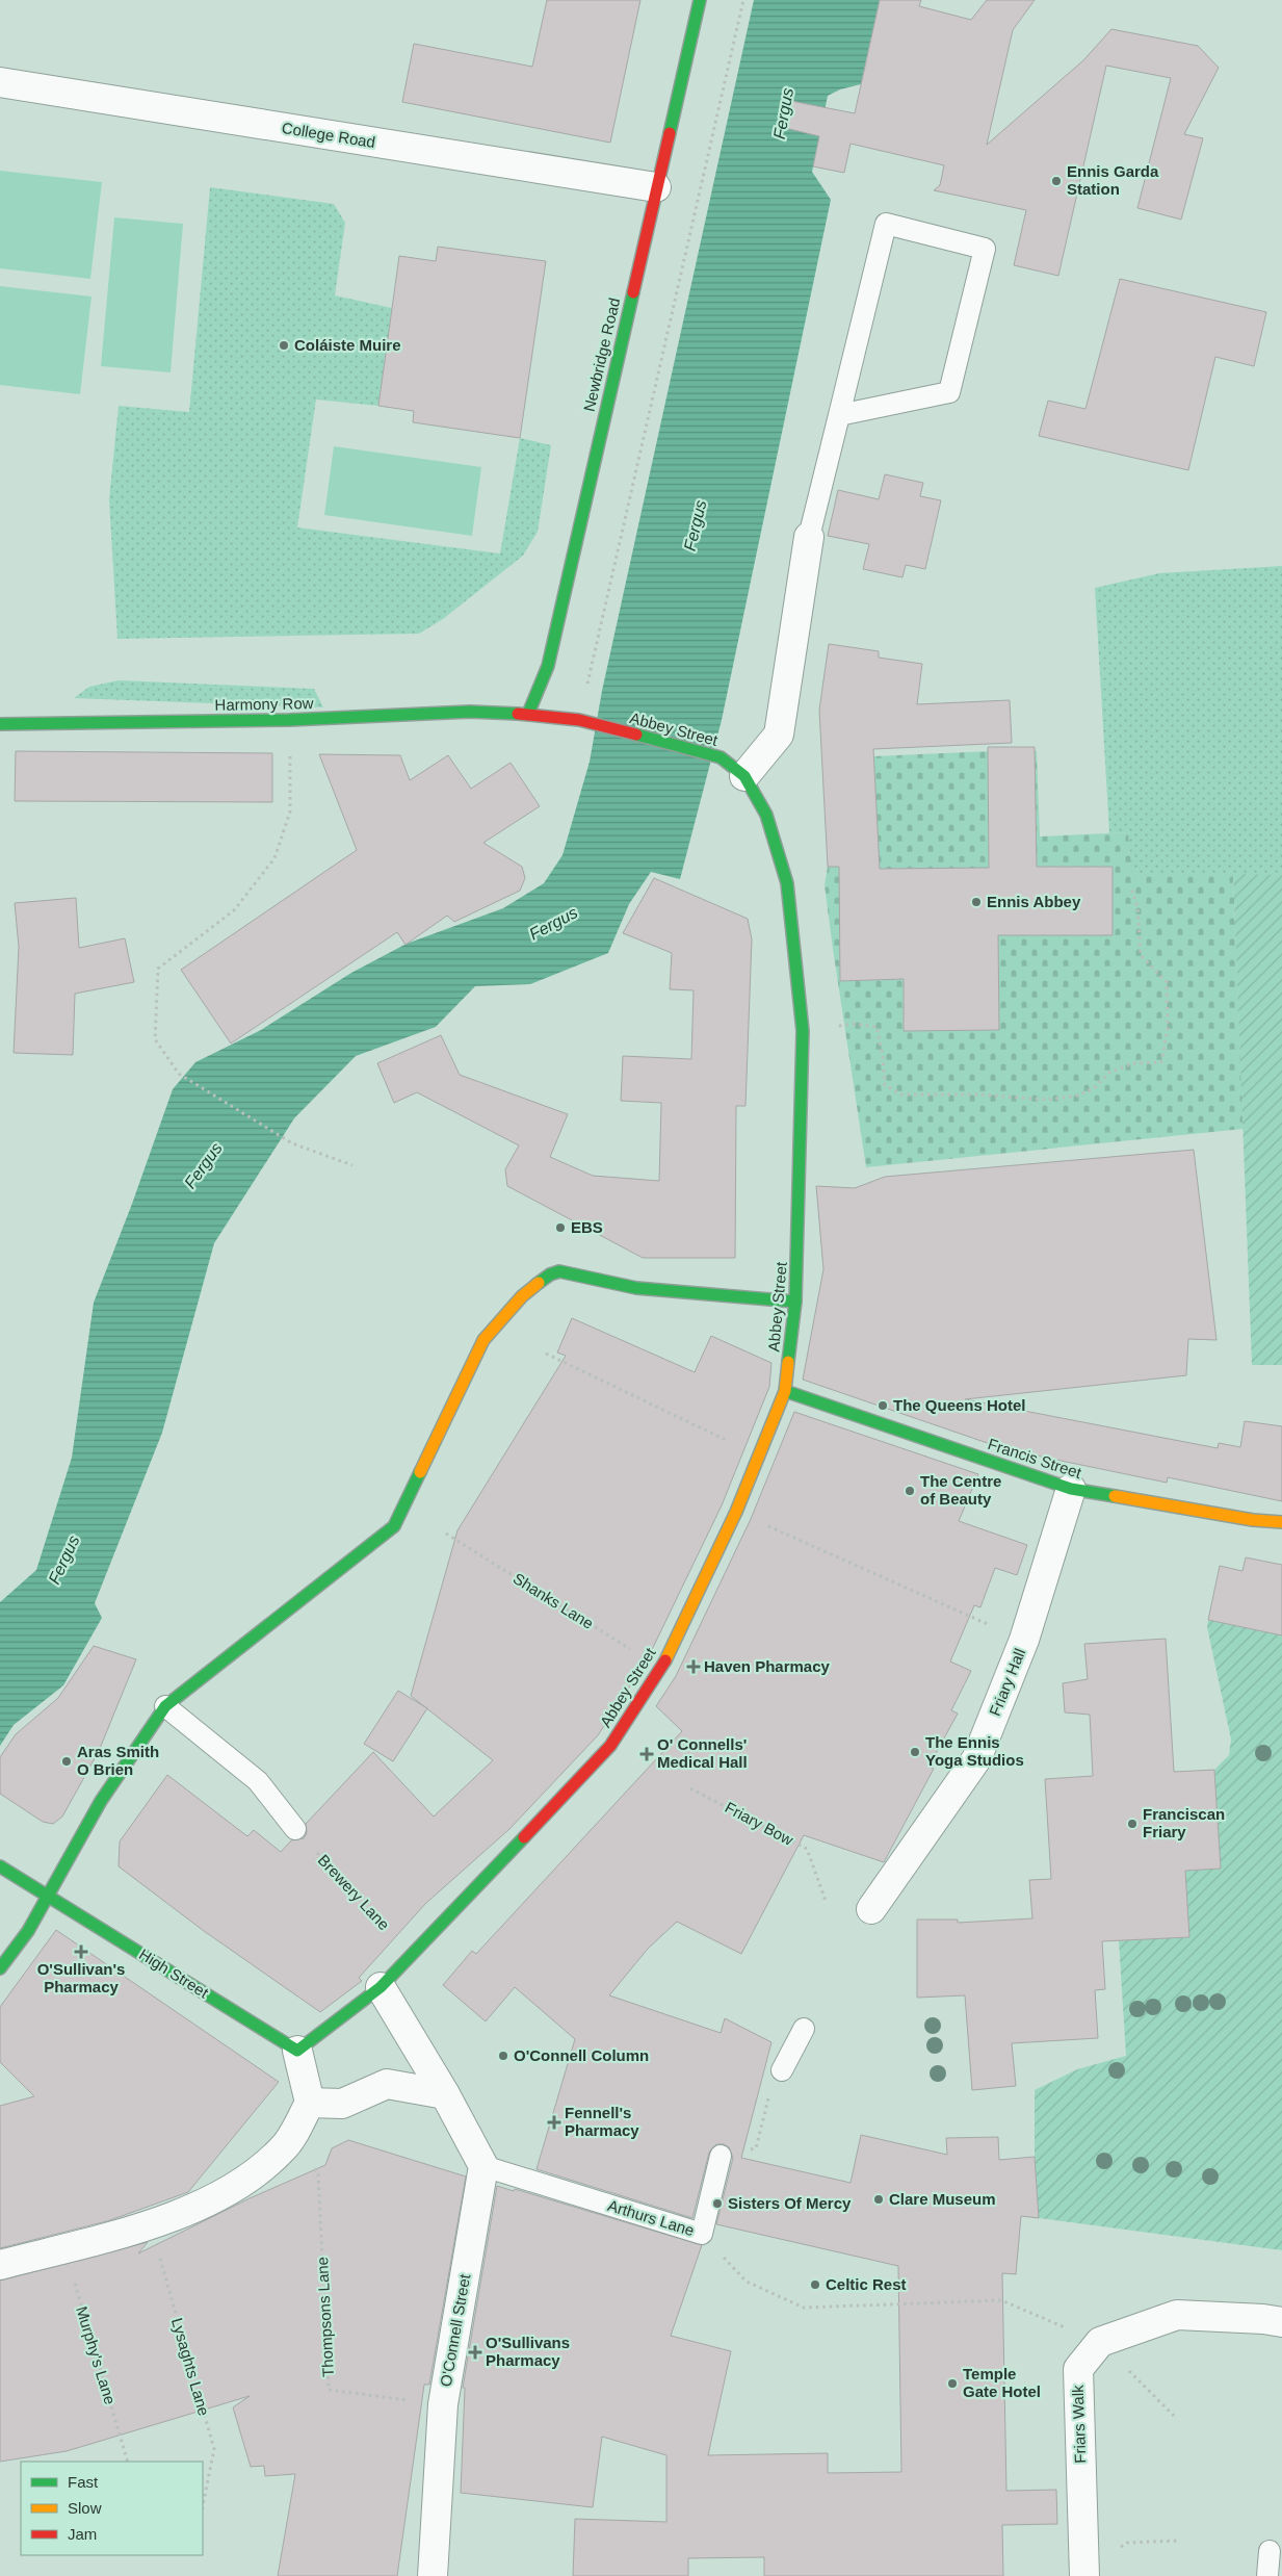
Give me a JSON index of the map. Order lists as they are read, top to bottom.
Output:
{
  "streets": {
    "main road": [
      "Newbridge Road",
      "Harmony Row",
      "Abbey Street",
      "Francis Street",
      "High Street"
    ],
    "street": [
      "College Road",
      "Friary Hall",
      "O'Connell Street",
      "Friars Walk"
    ],
    "lane": ["Arthurs Lane"],
    "path": [
      "Shanks Lane",
      "Friary Bow",
      "Brewery Lane",
      "Thompsons Lane",
      "Murphy's Lane",
      "Lysaghts Lane"
    ]
  },
  "crossings": [
    ["College Road", "Newbridge Road"],
    ["Newbridge Road", "Harmony Row"],
    ["Newbridge Road", "Abbey Street"],
    ["Harmony Row", "Abbey Street"],
    ["Abbey Street", "Francis Street"],
    ["Abbey Street", "Shanks Lane"],
    ["Abbey Street", "Brewery Lane"],
    ["Francis Street", "Friary Hall"],
    ["Arthurs Lane", "O'Connell Street"],
    ["Thompsons Lane", "O'Connell Street"]
  ],
  "water": ["Fergus"],
  "places": {
    "other": [
      "Ennis Garda Station",
      "Coláiste Muire",
      "Ennis Abbey",
      "EBS",
      "The Queens Hotel",
      "The Centre of Beauty",
      "The Ennis Yoga Studios",
      "Aras Smith O Brien",
      "Franciscan Friary",
      "O'Connell Column",
      "Clare Museum",
      "Sisters Of Mercy",
      "Celtic Rest",
      "Temple Gate Hotel"
    ],
    "health": [
      "Haven Pharmacy",
      "O' Connells' Medical Hall",
      "O'Sullivan's Pharmacy",
      "Fennell's Pharmacy",
      "O'Sullivans Pharmacy"
    ]
  },
  "legend": ["Fast", "Slow", "Jam"]
}
